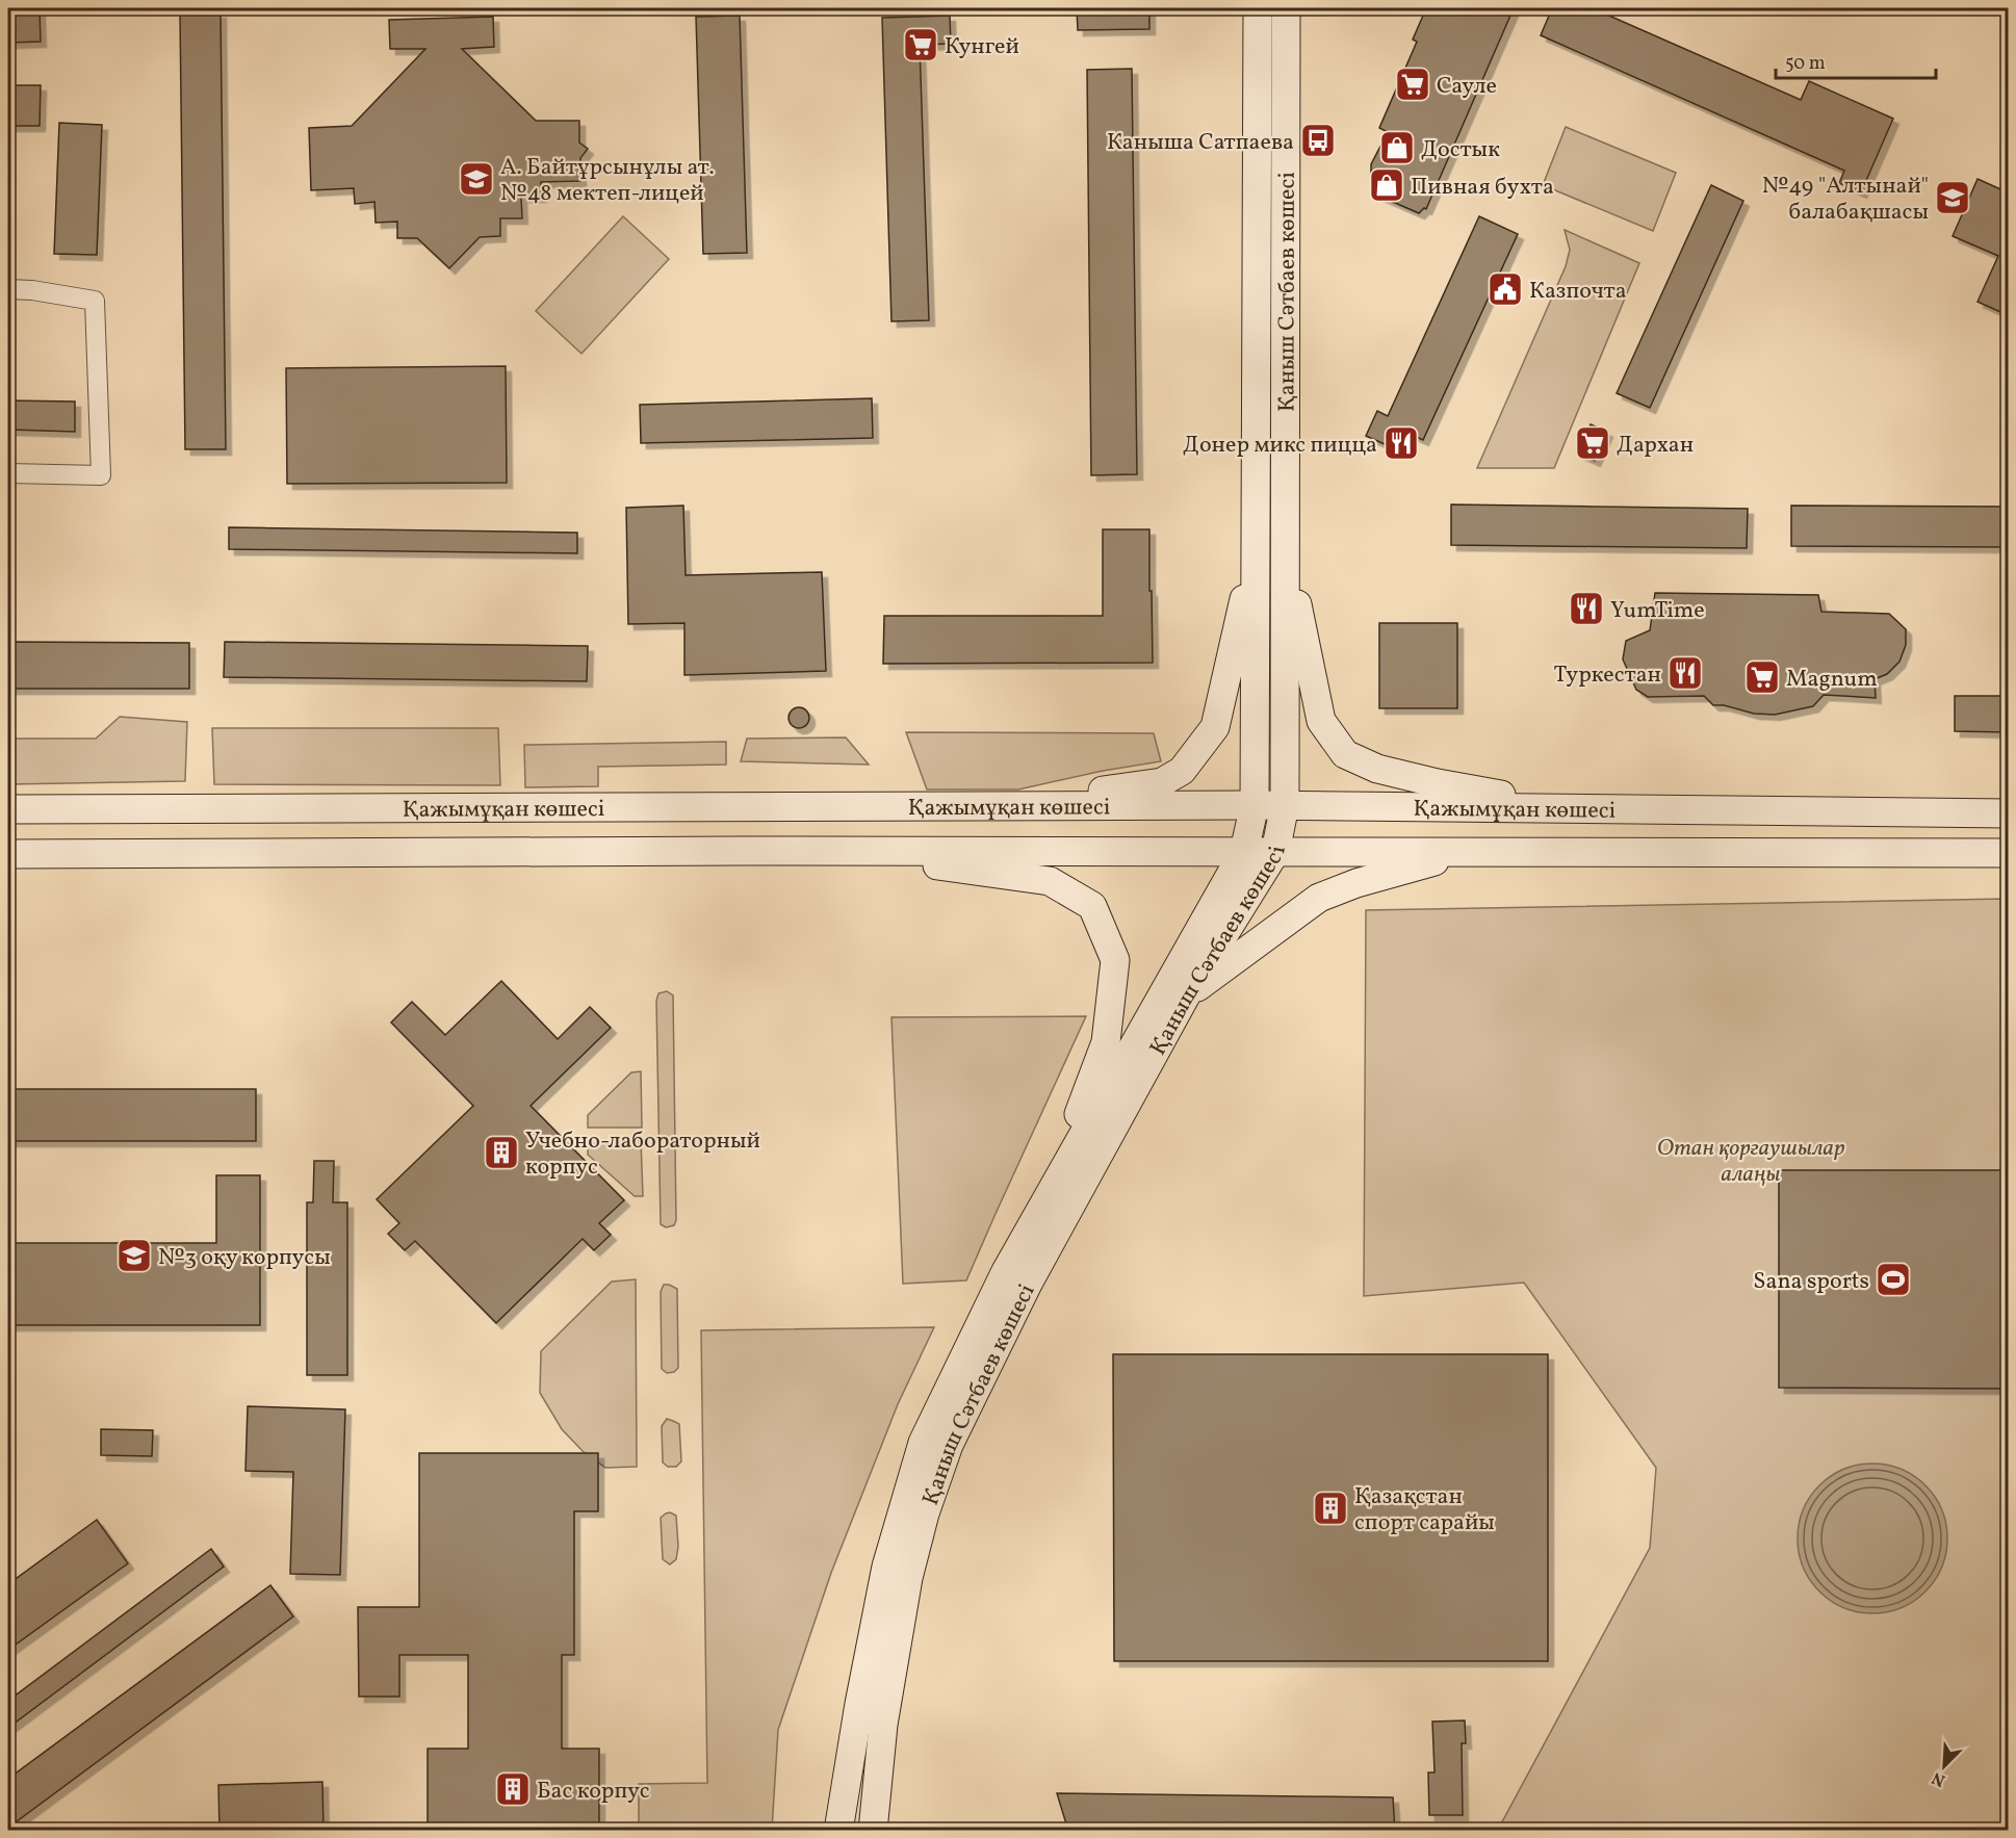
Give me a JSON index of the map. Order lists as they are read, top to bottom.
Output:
{
  "streets": {
    "main road": ["Қаныш Сәтбаев көшесі", "Қажымұқан көшесі"]
  },
  "crossings": [
    ["Қаныш Сәтбаев көшесі", "Қажымұқан көшесі"]
  ],
  "parks": ["Отан қорғаушылар алаңы"],
  "places": {
    "supermarket": [
      "Кунгей",
      "Сауле",
      "Дархан",
      "Magnum"
    ],
    "bus stop": ["Каныша Сатпаева"],
    "shop": ["Достык", "Пивная бухта"],
    "school or university": ["А. Байтұрсынұлы ат. №48 мектеп-лицей", "№49 \"Алтынай\" балабақшасы", "№3 оқу корпусы"],
    "public building": ["Казпочта"],
    "restaurant": ["Донер микс пицца", "YumTime", "Туркестан"],
    "building": ["Учебно-лабораторный корпус", "Қазақстан спорт сарайы", "Бас корпус"],
    "sports": ["Sana sports"]
  },
  "scale_bar": "50 m",
  "north": "bottom left"
}
